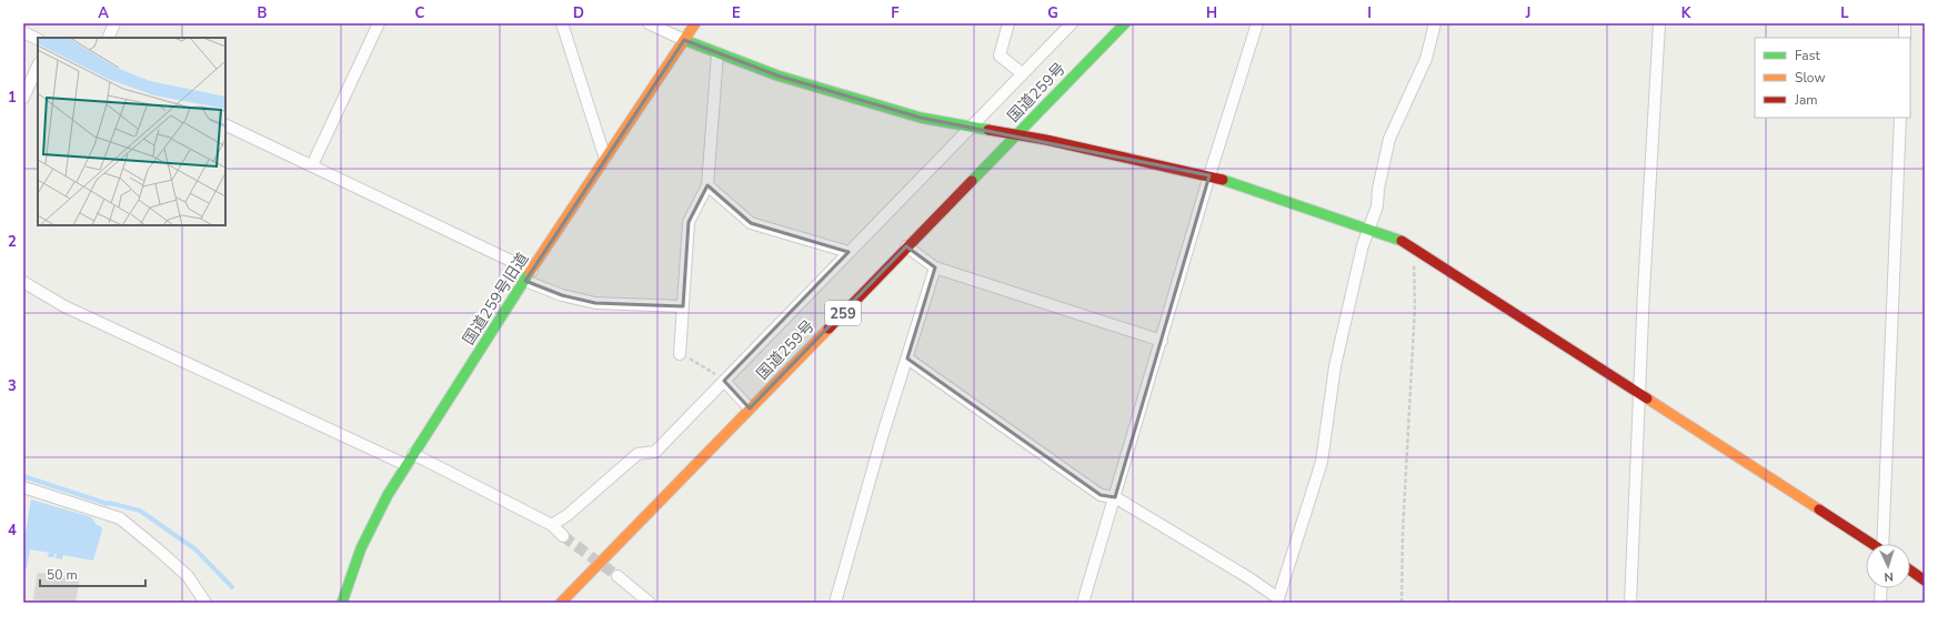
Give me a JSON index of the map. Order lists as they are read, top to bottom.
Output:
{
  "streets": {
    "main road": ["国道259号", "国道259号旧道", "259"]
  },
  "legend": ["Fast", "Slow", "Jam"],
  "scale_bar": "50 m",
  "north": "bottom",
  "grid": {
    "columns": [
      "A",
      "B",
      "C",
      "D",
      "E",
      "F",
      "G",
      "H",
      "I",
      "J",
      "K",
      "L"
    ],
    "rows": [
      "1",
      "2",
      "3",
      "4"
    ]
  }
}
